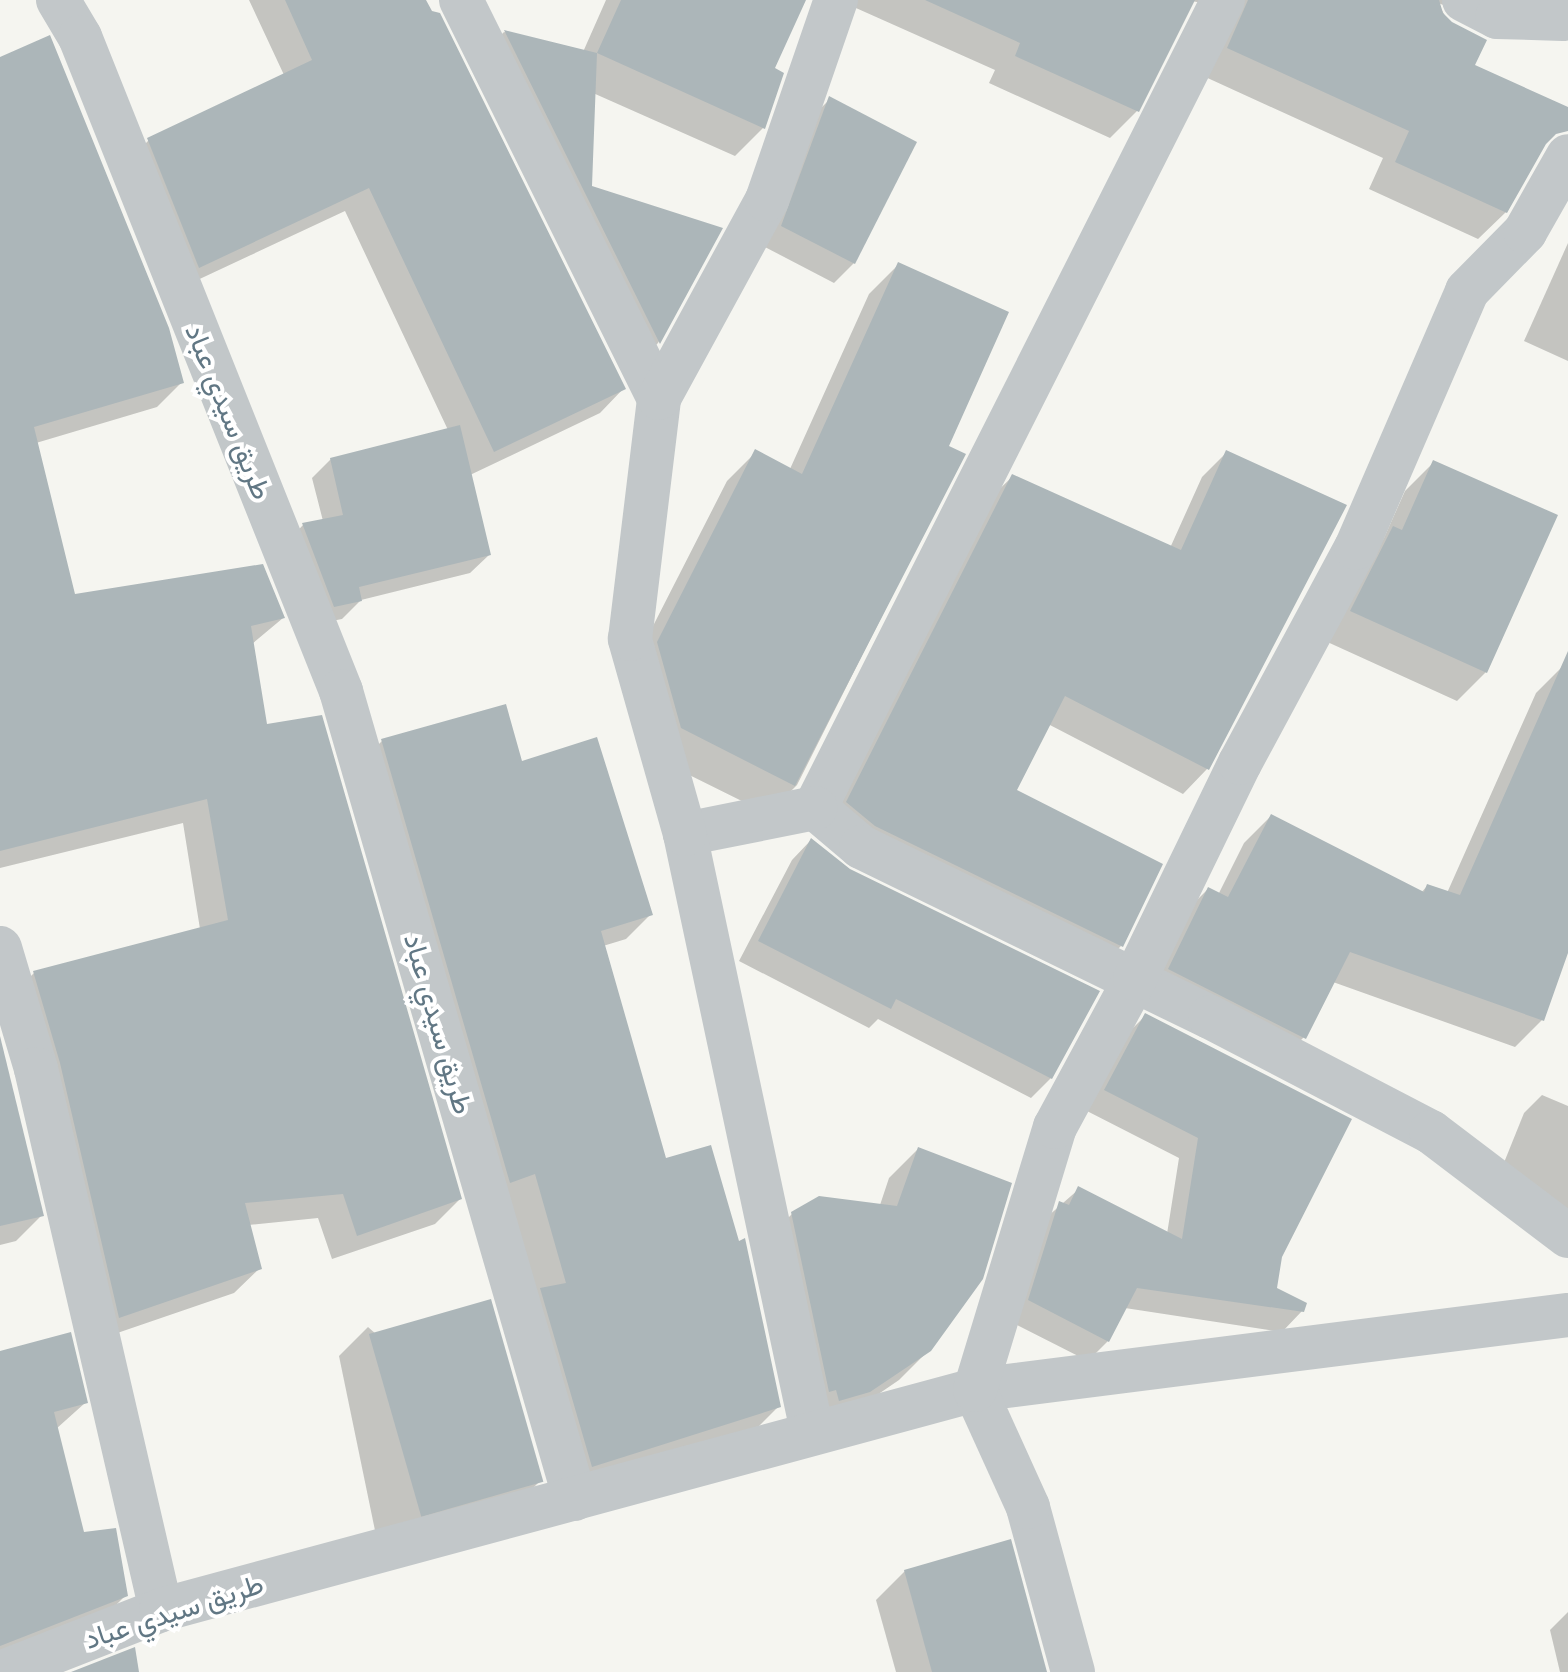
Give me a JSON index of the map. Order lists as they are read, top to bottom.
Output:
{
  "streets": {
    "street": ["طريق سيدي عباد"]
  }
}
